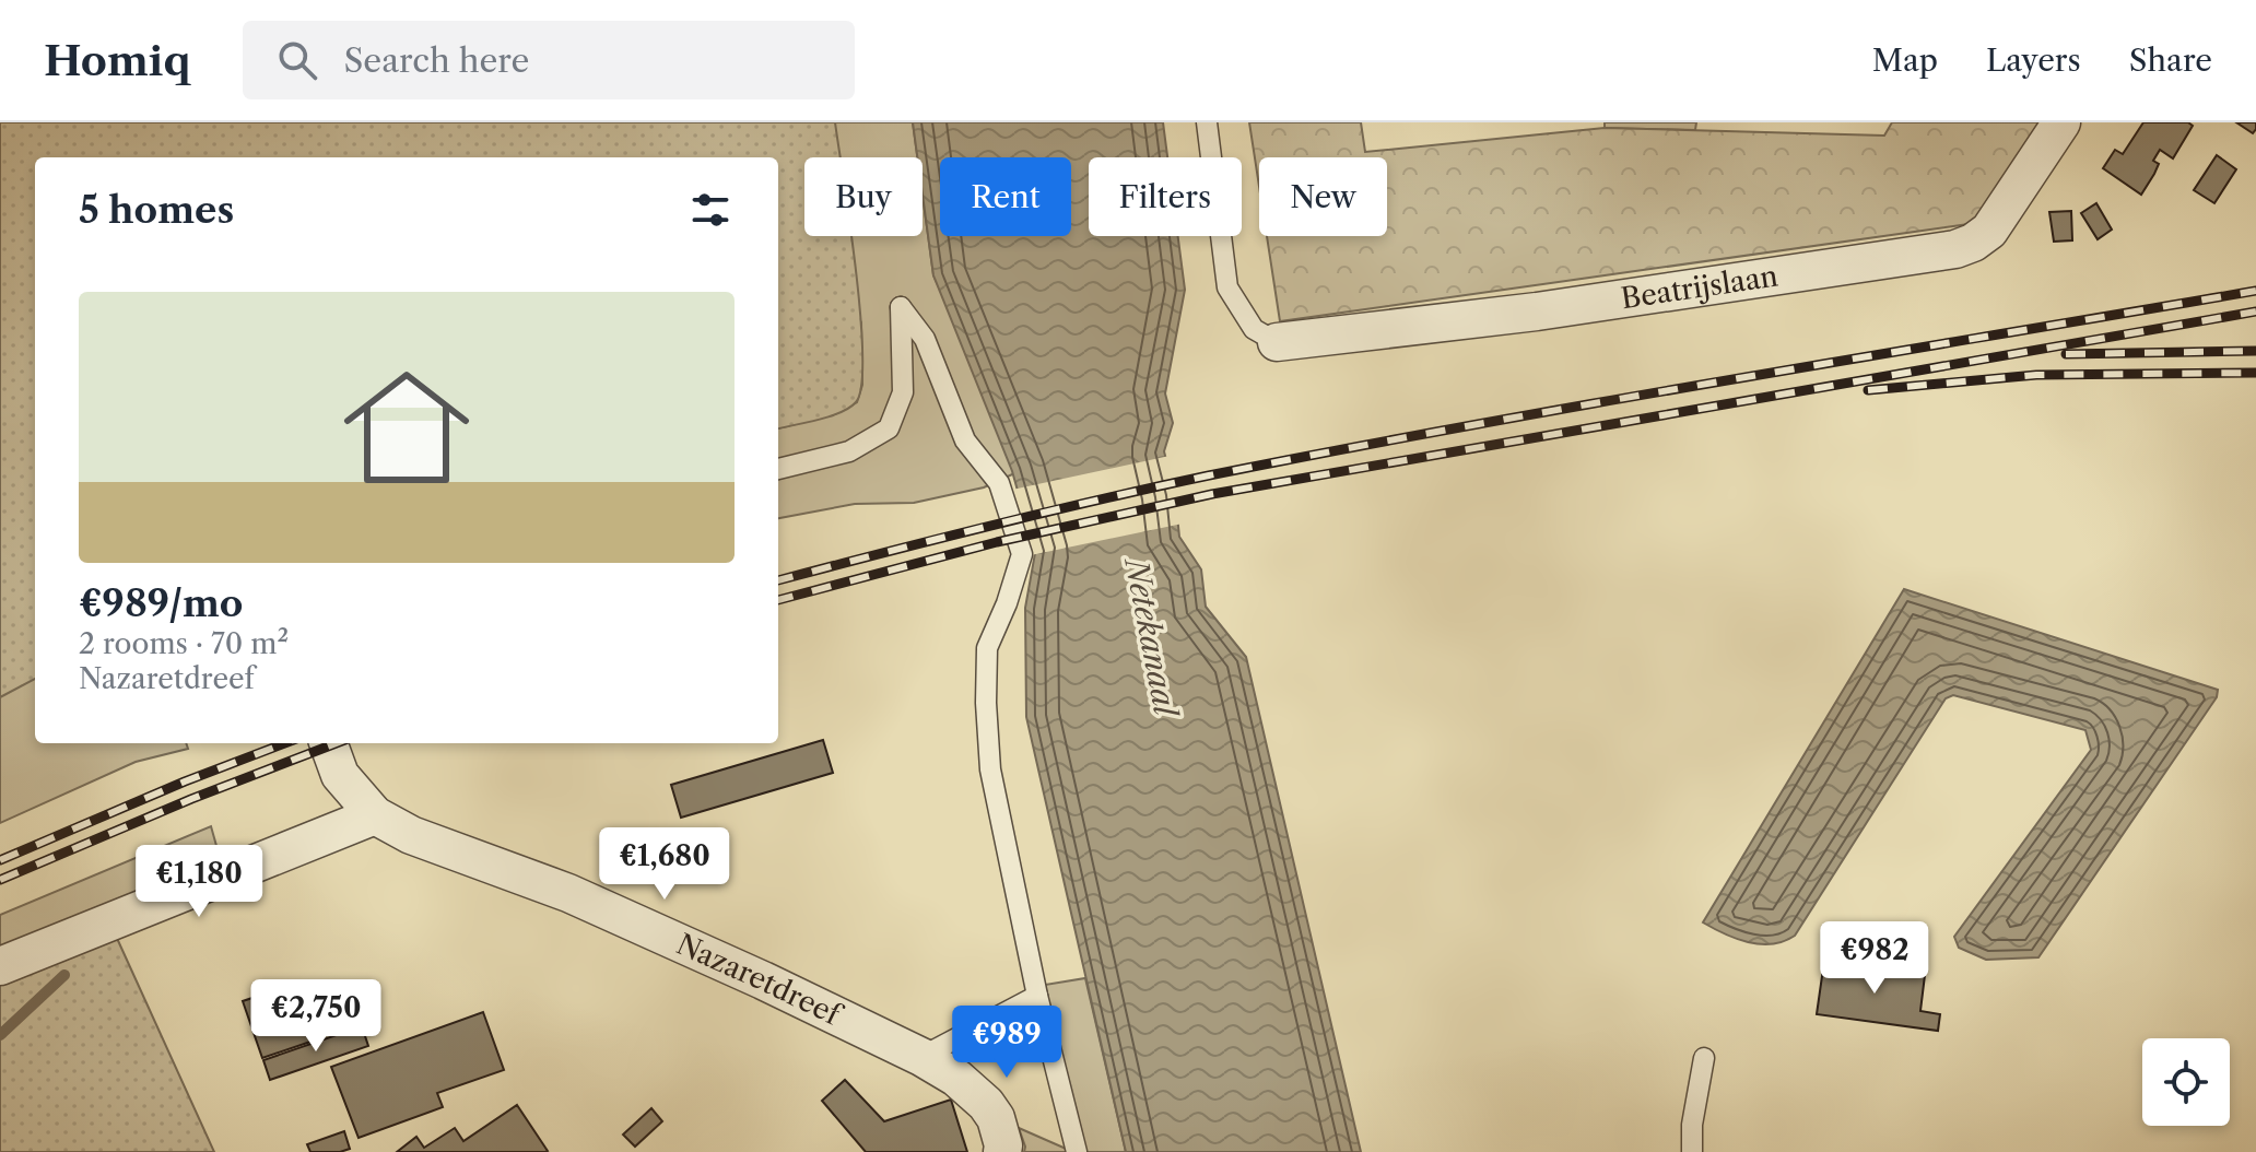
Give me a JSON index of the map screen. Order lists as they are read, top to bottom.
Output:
{
  "streets": {
    "street": ["Beatrijslaan", "Nazaretdreef"]
  },
  "water": ["Netekanaal"],
  "page": {
    "header": "Homiq",
    "search": "Search here",
    "nav": ["Map", "Layers", "Share"],
    "chip": [
      "Buy",
      "Rent",
      "Filters",
      "New"
    ],
    "heading": "5 homes",
    "list": [
      {
        "name": "€989/mo",
        "note": "2 rooms · 70 m² · Nazaretdreef"
      }
    ],
    "price": [
      "€1,680",
      "€1,180",
      "€982",
      "€2,750",
      "€989"
    ]
  }
}
